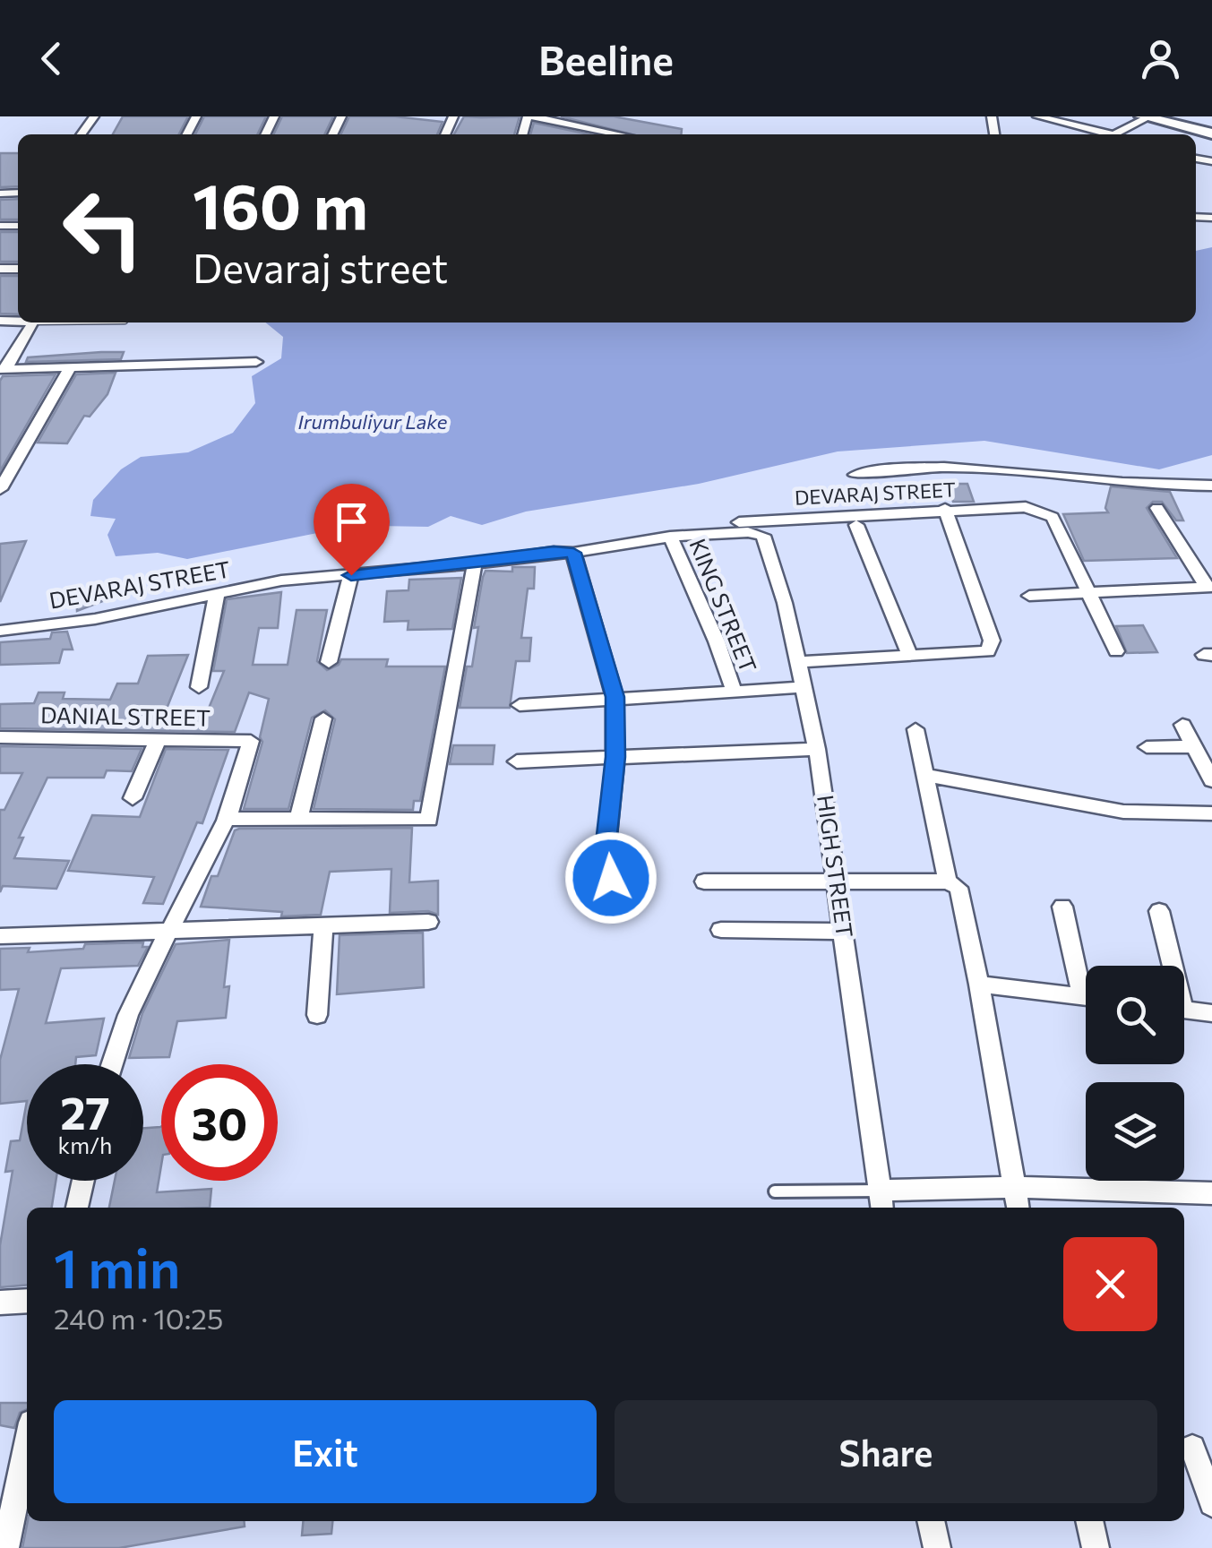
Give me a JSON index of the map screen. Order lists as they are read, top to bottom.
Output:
{
  "streets": {
    "street": [
      "DEVARAJ STREET",
      "KING STREET",
      "DANIAL STREET",
      "HIGH STREET"
    ]
  },
  "crossings": [
    ["DEVARAJ STREET", "KING STREET"],
    ["DEVARAJ STREET", "HIGH STREET"]
  ],
  "water": ["Irumbuliyur Lake"],
  "page": {
    "header": "Beeline",
    "turn": ["160 m", "Devaraj street"],
    "speed": "27 km/h",
    "limit": "30",
    "heading": ["1 min", "240 m · 10:25"],
    "buttons": ["Exit", "Share"]
  }
}
